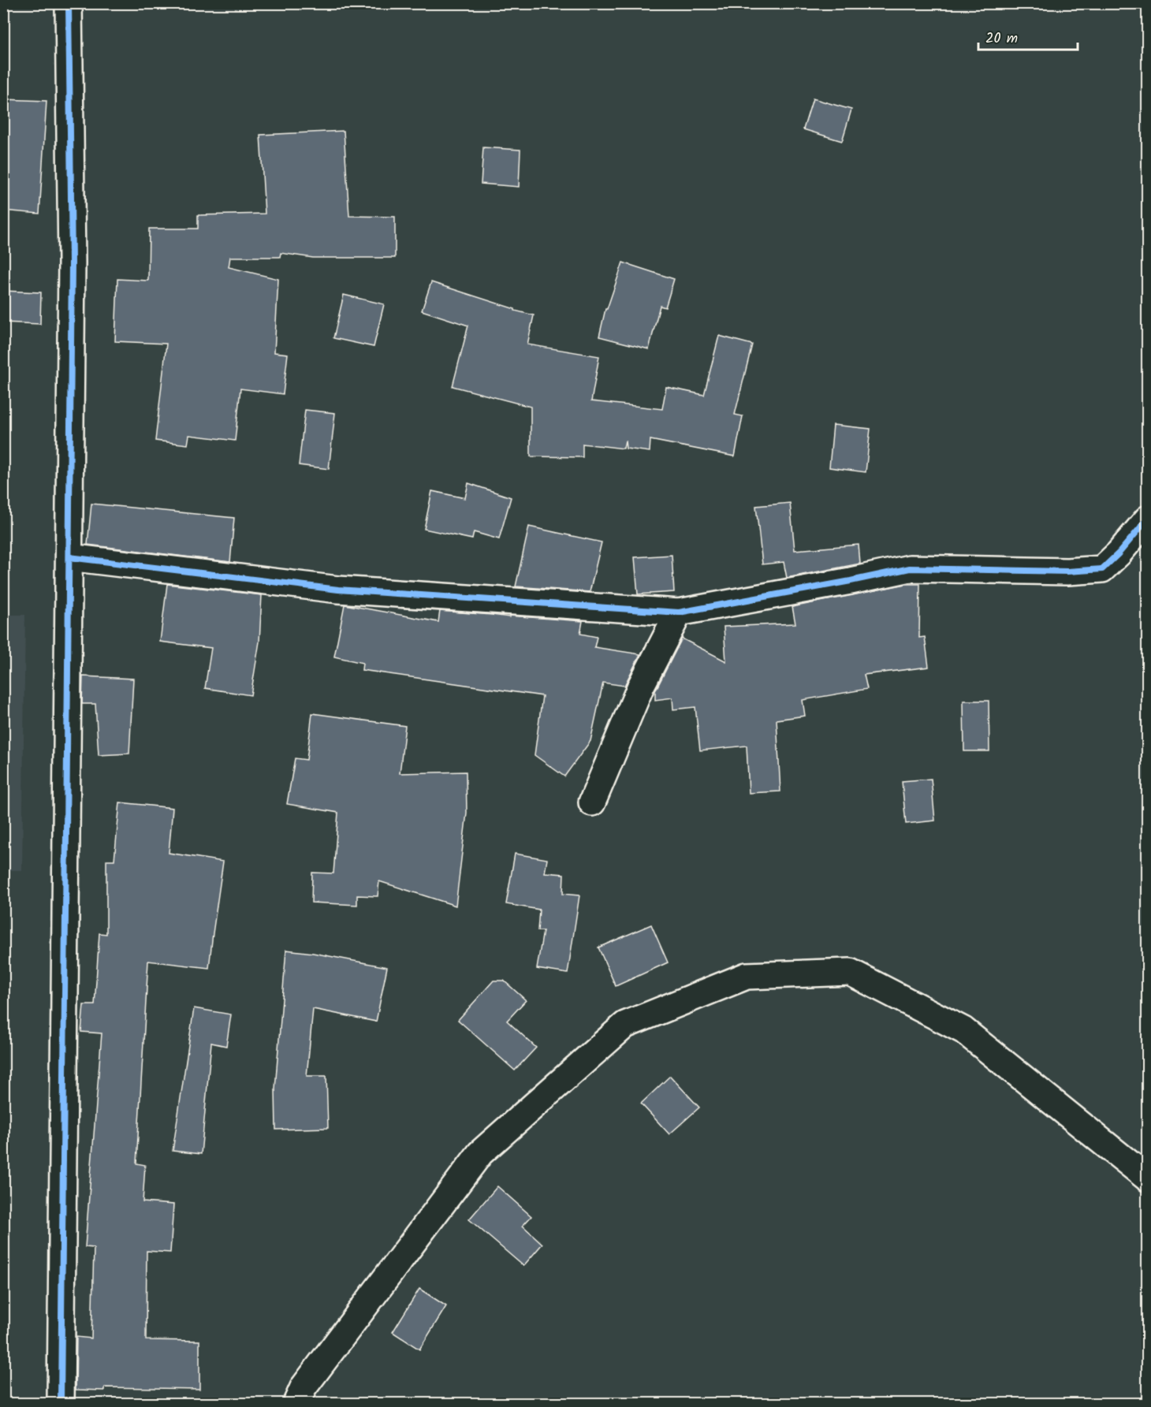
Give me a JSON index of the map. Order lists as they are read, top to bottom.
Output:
{
  "scale_bar": "20 m"
}
